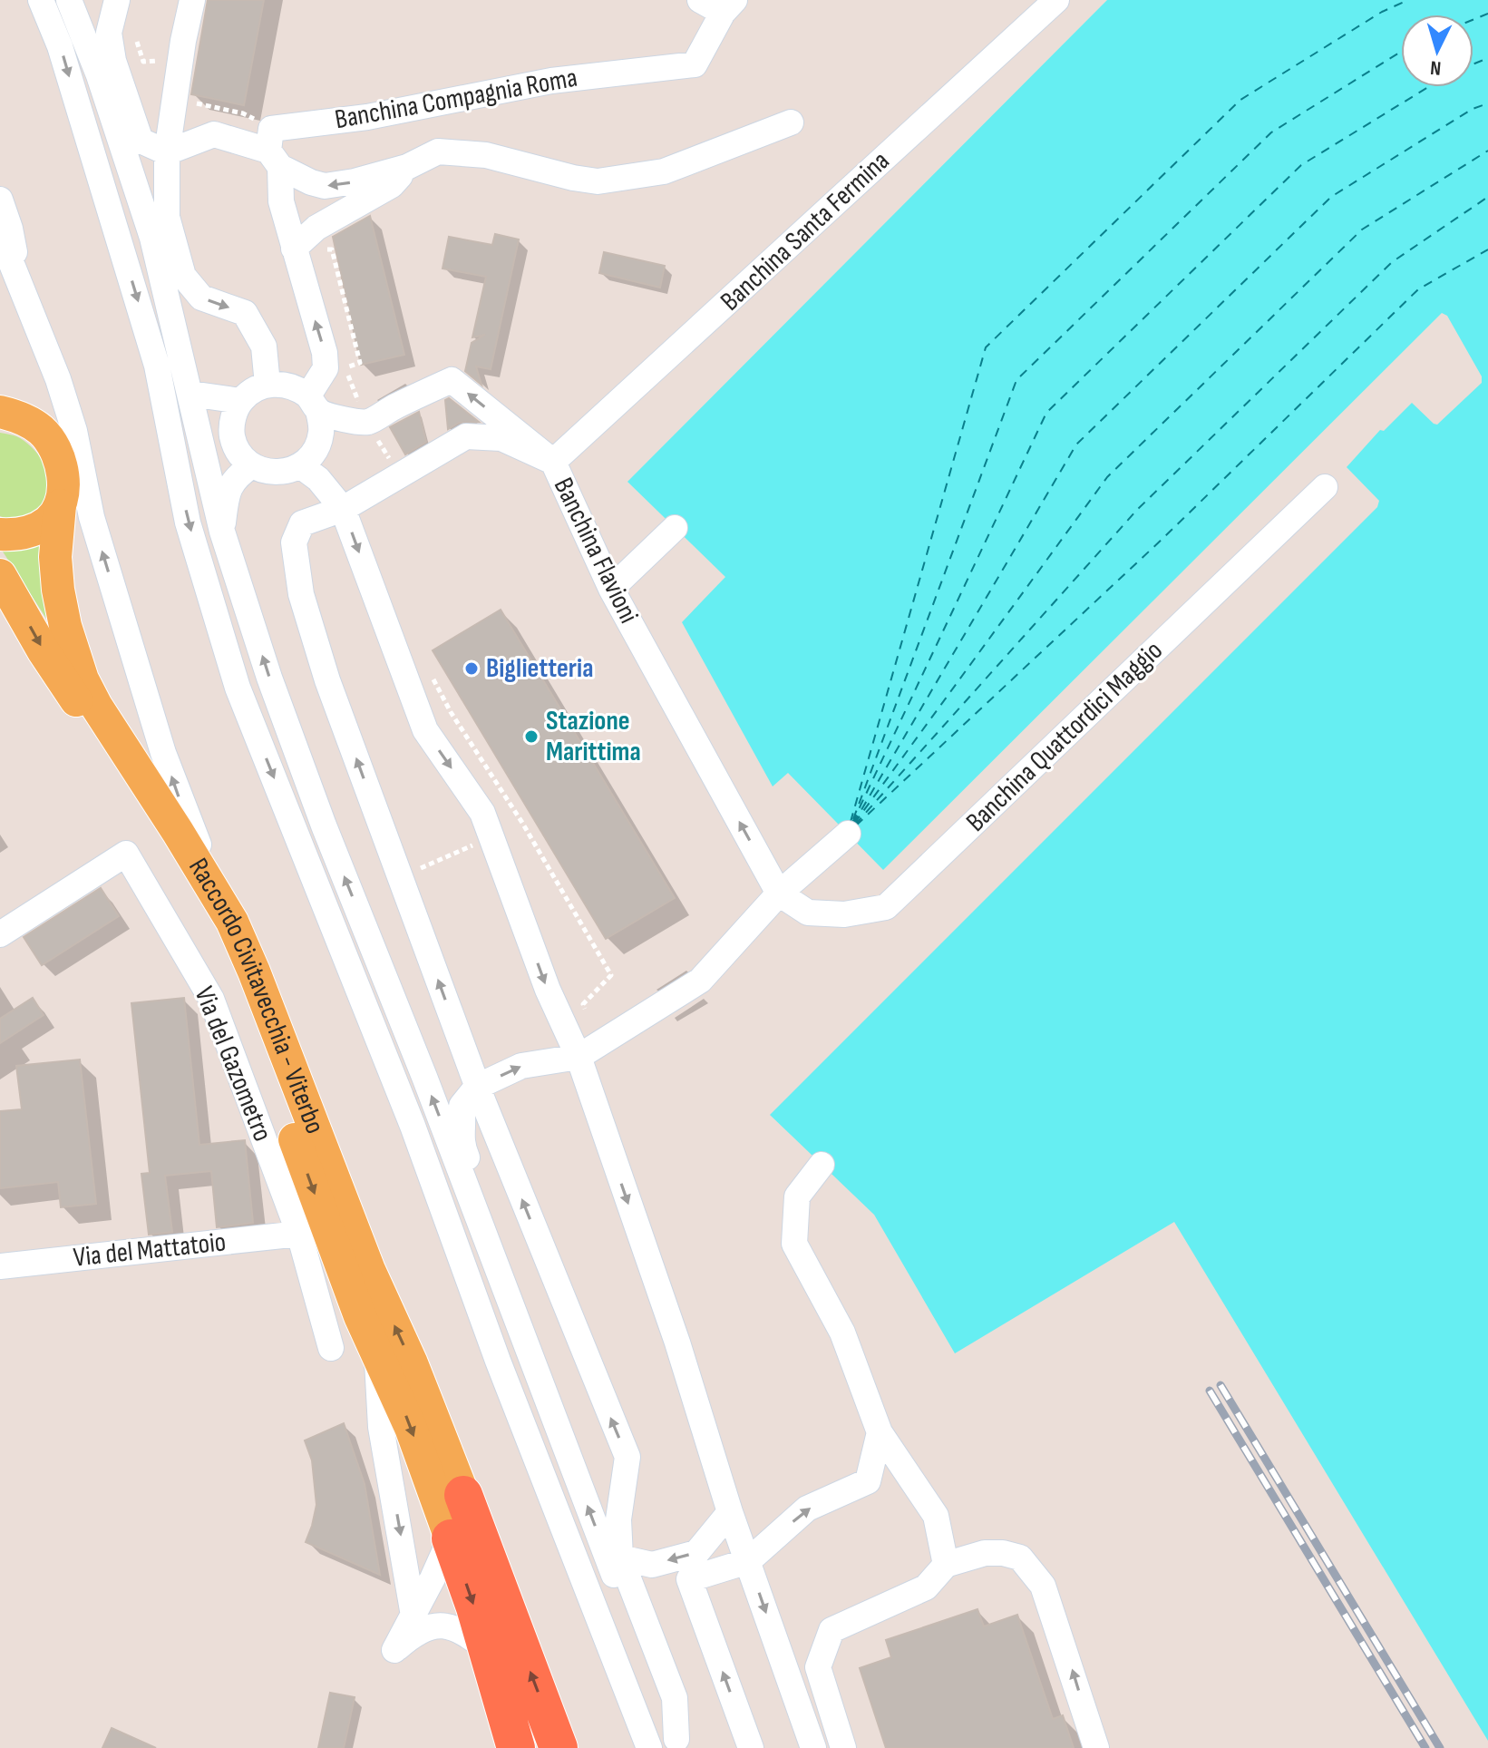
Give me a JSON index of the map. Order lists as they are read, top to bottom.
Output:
{
  "streets": {
    "main road": ["Raccordo Civitavecchia - Viterbo"],
    "street": [
      "Banchina Compagnia Roma",
      "Banchina Santa Fermina",
      "Banchina Flavioni",
      "Banchina Quattordici Maggio",
      "Via del Gazometro",
      "Via del Mattatoio"
    ]
  },
  "crossings": [
    ["Banchina Santa Fermina", "Banchina Flavioni"],
    ["Banchina Flavioni", "Banchina Quattordici Maggio"],
    ["Via del Gazometro", "Via del Mattatoio"]
  ],
  "places": ["Biglietteria", "Stazione Marittima"],
  "north": "bottom"
}
